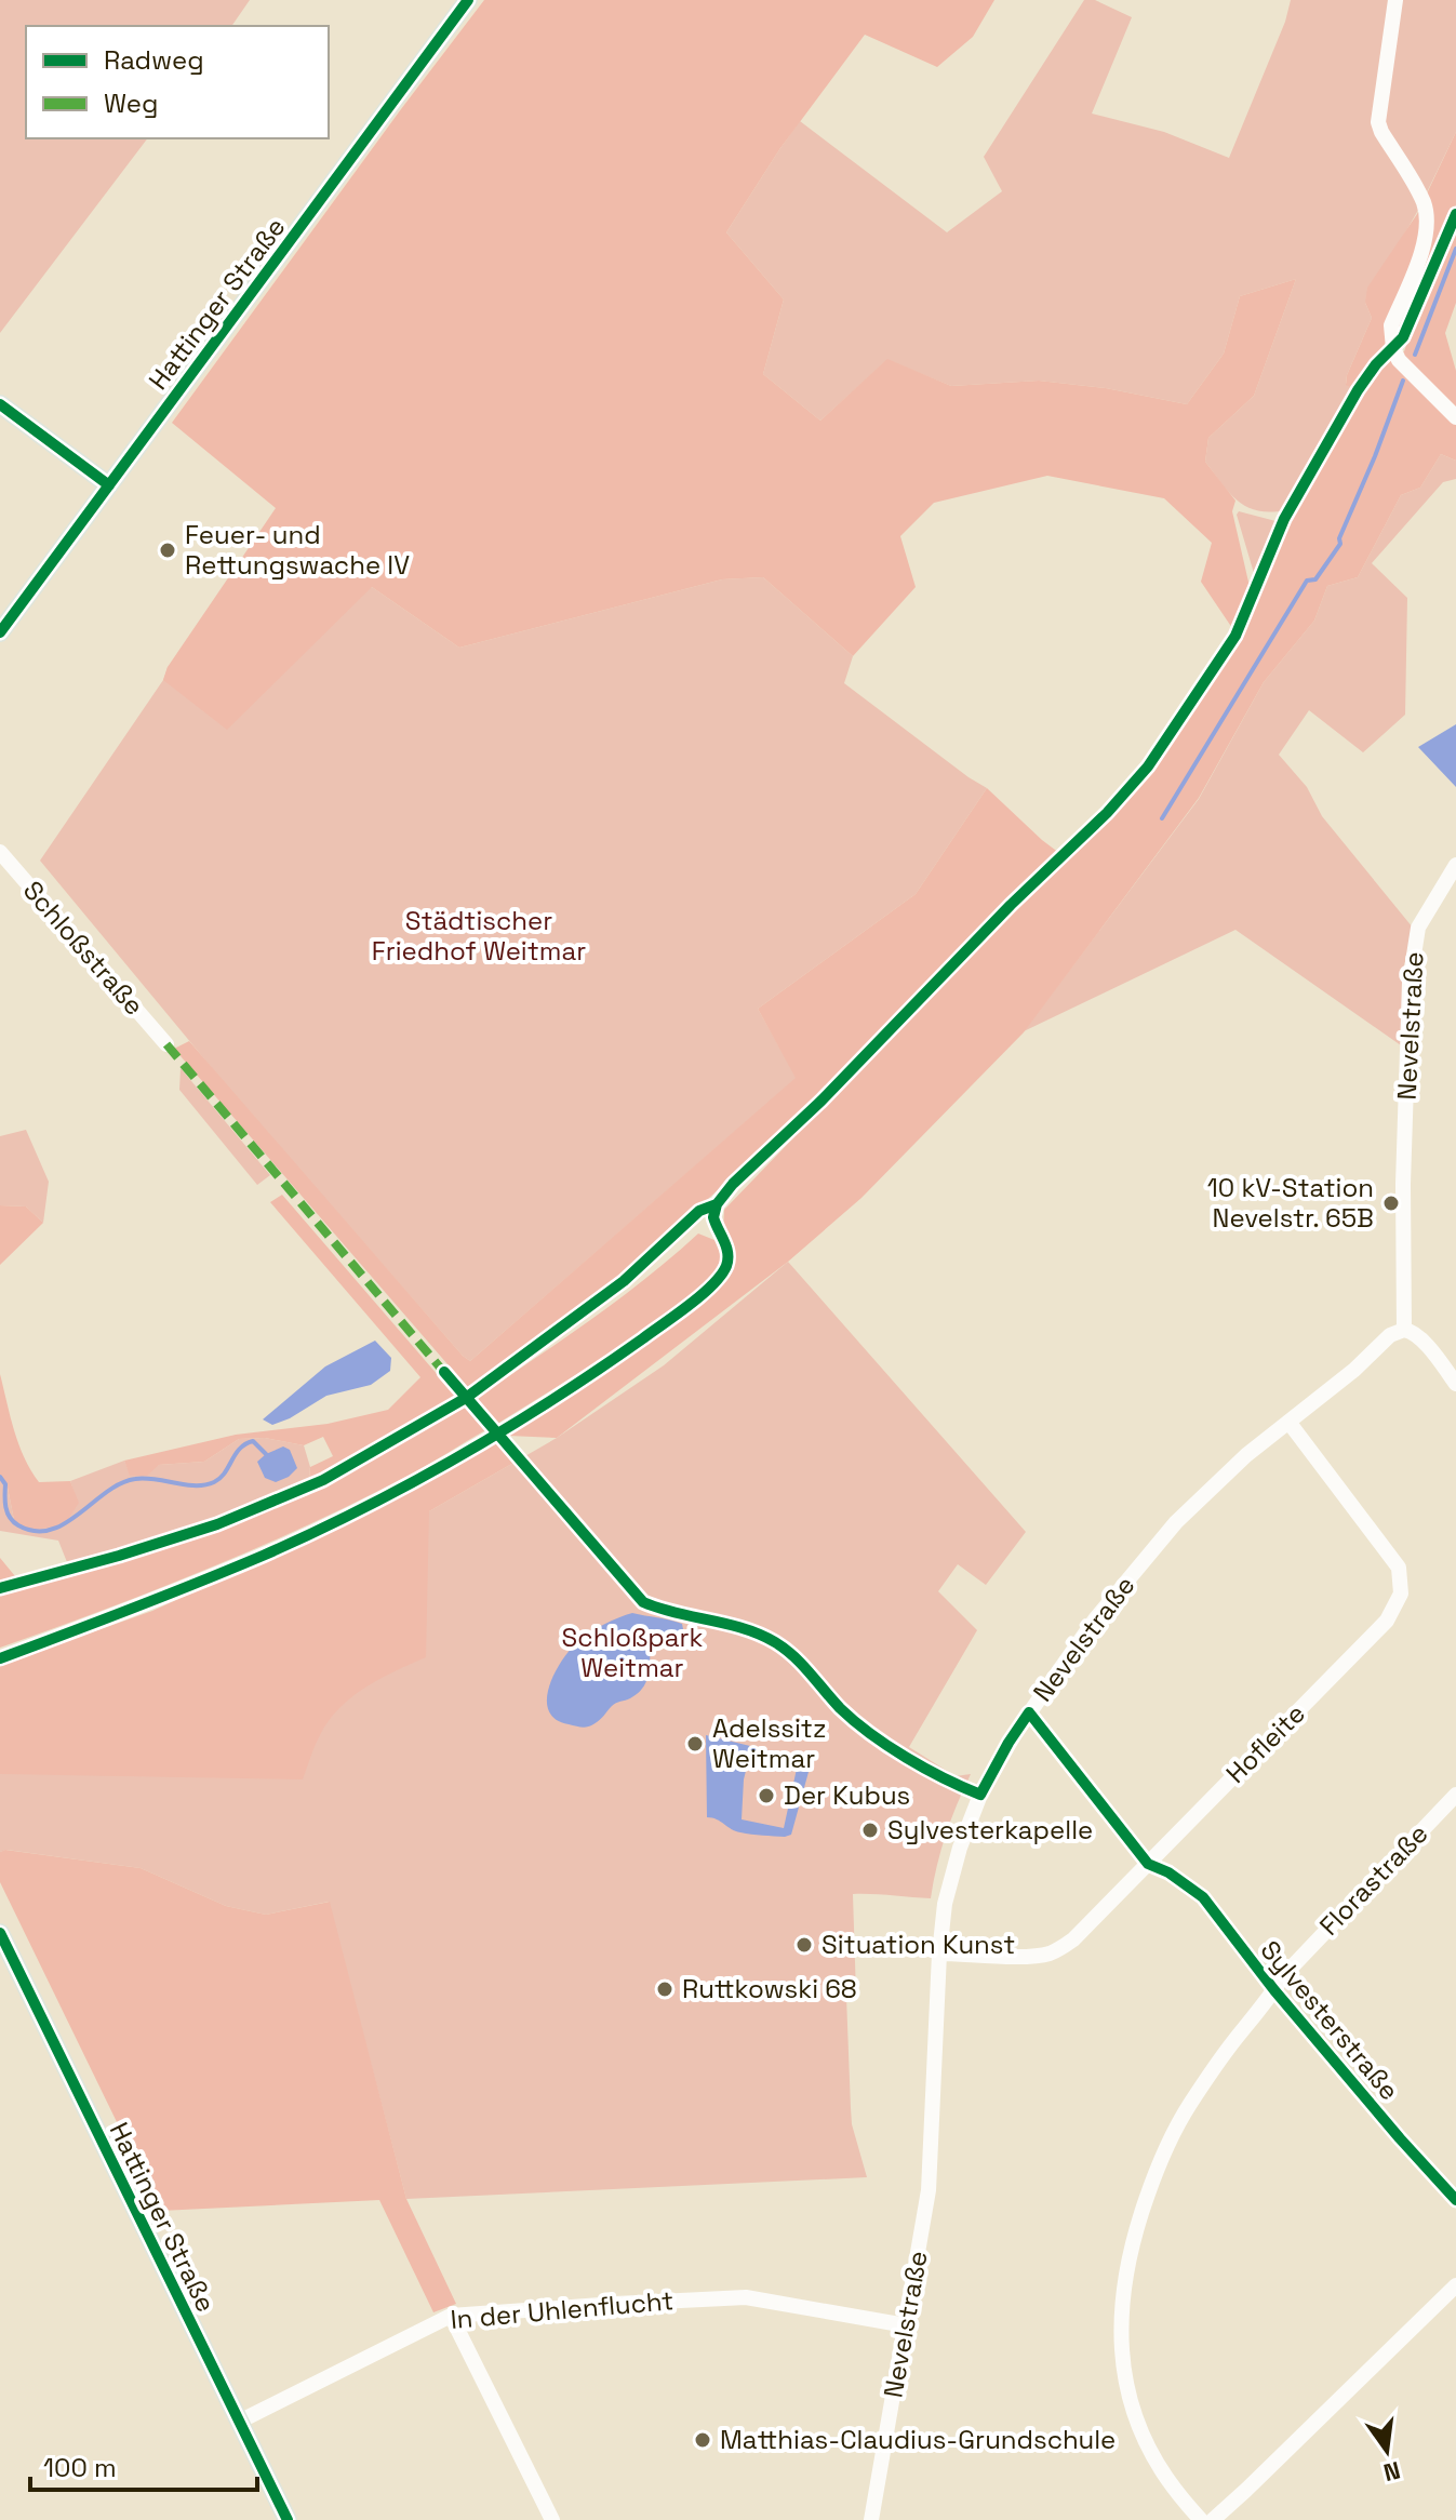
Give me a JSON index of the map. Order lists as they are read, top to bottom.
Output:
{
  "streets": {
    "main road": ["Hattinger Straße"],
    "street": [
      "Schloßstraße",
      "Nevelstraße",
      "Hofleite",
      "Florastraße",
      "Sylvesterstraße",
      "In der Uhlenflucht"
    ]
  },
  "crossings": [
    ["Hattinger Straße", "In der Uhlenflucht"],
    ["Nevelstraße", "Hofleite"],
    ["Nevelstraße", "In der Uhlenflucht"],
    ["Florastraße", "Sylvesterstraße"]
  ],
  "parks": ["Städtischer Friedhof Weitmar", "Schloßpark Weitmar"],
  "places": [
    "Feuer- und Rettungswache IV",
    "10 kV-Station Nevelstr. 65B",
    "Adelssitz Weitmar",
    "Der Kubus",
    "Sylvesterkapelle",
    "Situation Kunst",
    "Ruttkowski 68",
    "Matthias-Claudius-Grundschule"
  ],
  "legend": ["Radweg", "Weg"],
  "scale_bar": "100 m",
  "north": "bottom"
}
